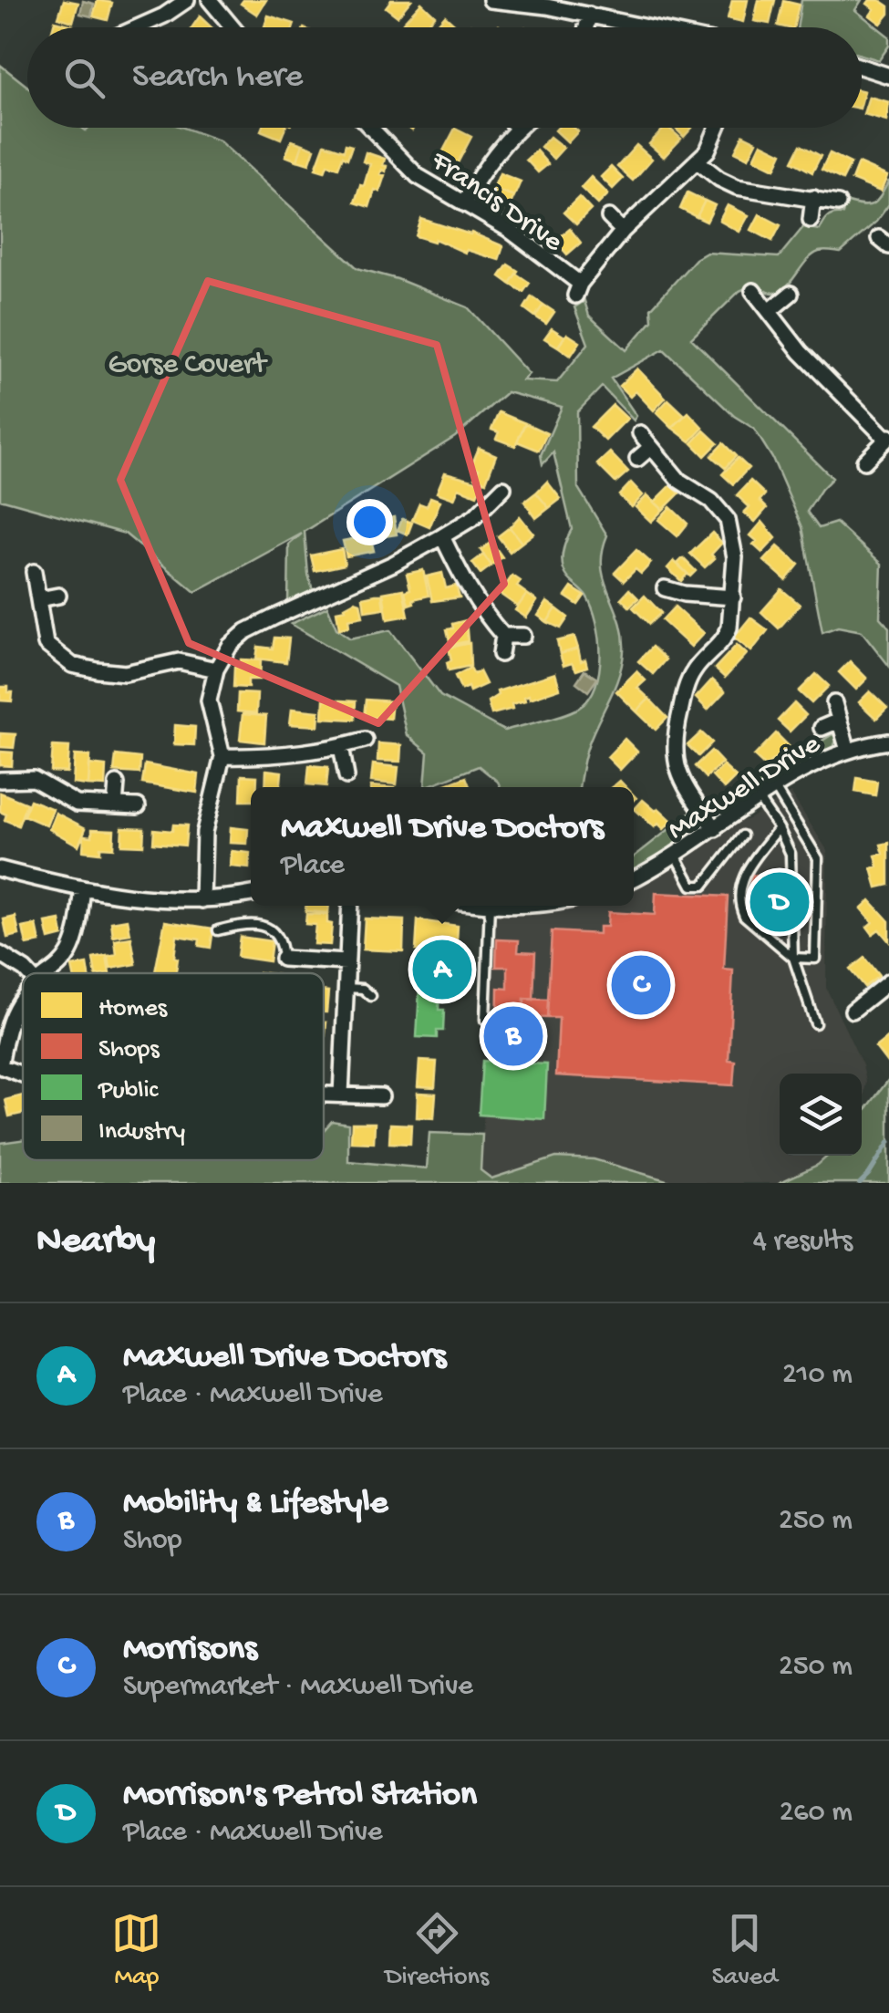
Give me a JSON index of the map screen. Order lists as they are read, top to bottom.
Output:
{
  "streets": {
    "street": ["Francis Drive", "Maxwell Drive"]
  },
  "parks": ["Gorse Covert"],
  "legend": [
    "Homes",
    "Shops",
    "Public",
    "Industry"
  ],
  "page": {
    "search": "Search here",
    "popup": ["Maxwell Drive Doctors", "Place"],
    "pins": [
      "D",
      "A",
      "C",
      "B"
    ],
    "heading": ["Nearby", "4 results"],
    "list": [
      {
        "mark": "A",
        "name": "Maxwell Drive Doctors",
        "note": "Place · Maxwell Drive",
        "value": "210 m"
      },
      {
        "mark": "B",
        "name": "Mobility & Lifestyle",
        "note": "Shop",
        "value": "250 m"
      },
      {
        "mark": "C",
        "name": "Morrisons",
        "note": "Supermarket · Maxwell Drive",
        "value": "250 m"
      },
      {
        "mark": "D",
        "name": "Morrison's Petrol Station",
        "note": "Place · Maxwell Drive",
        "value": "260 m"
      }
    ],
    "nav": ["Map", "Directions", "Saved"]
  }
}
